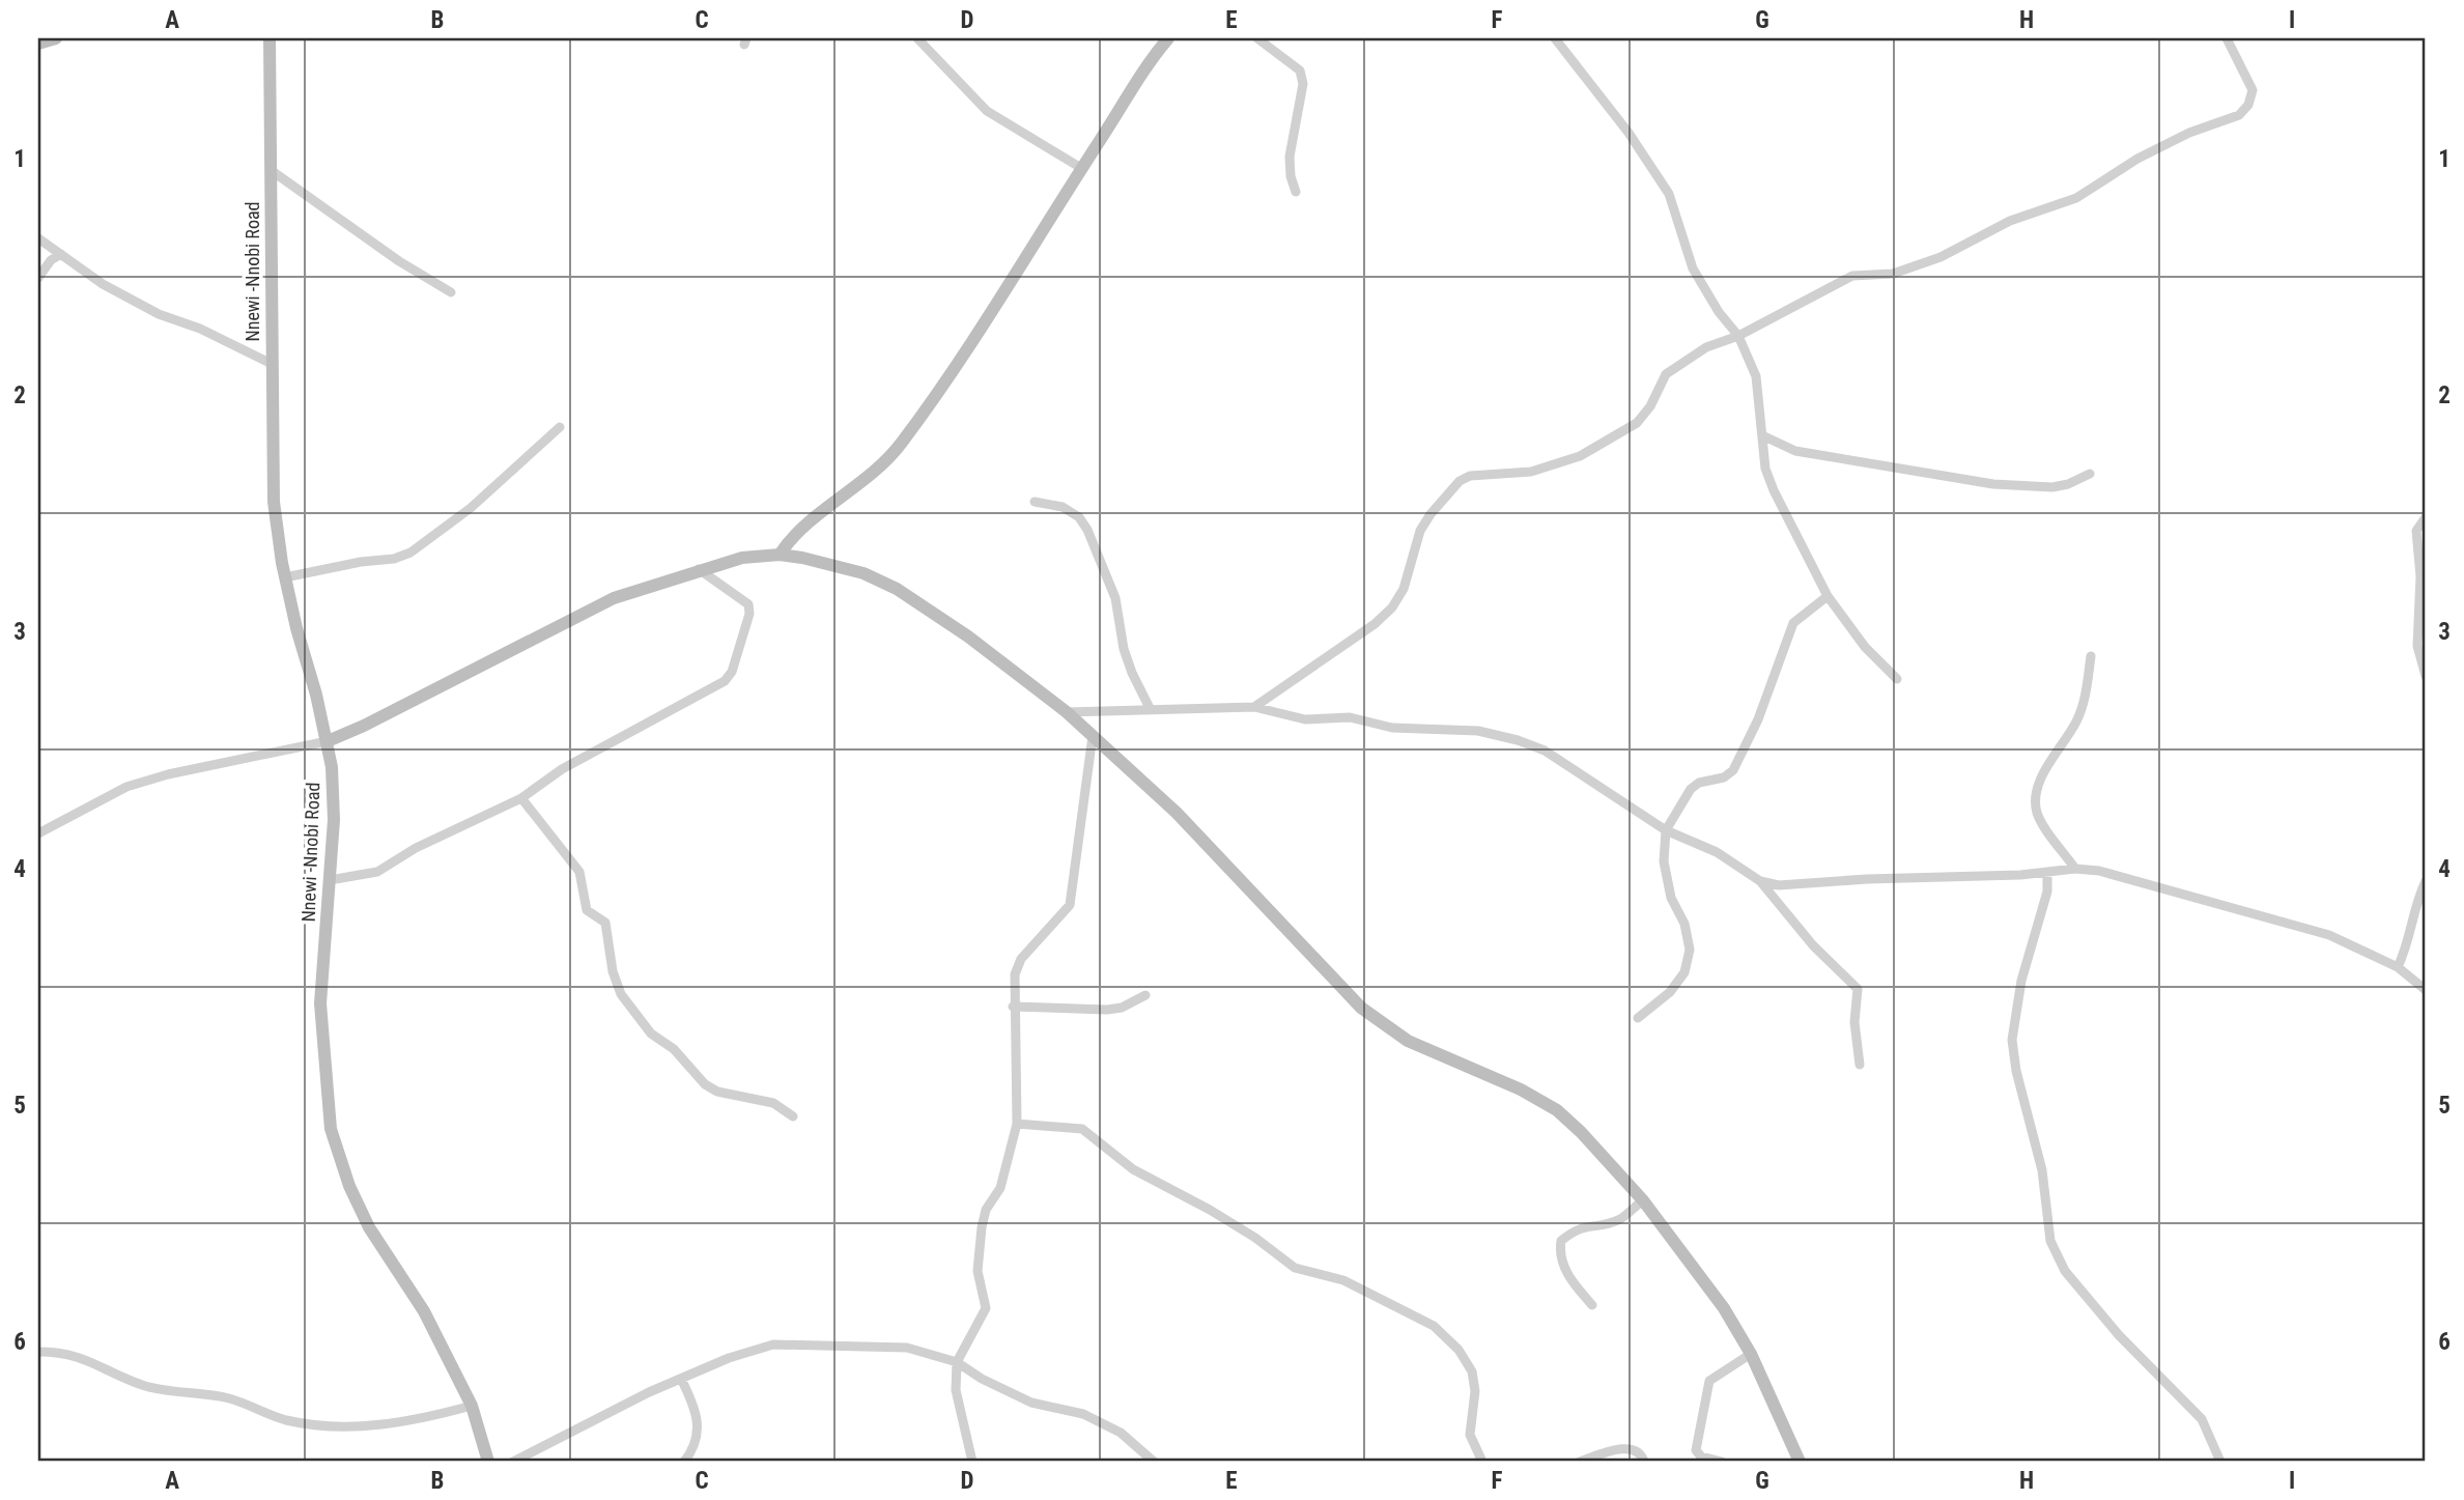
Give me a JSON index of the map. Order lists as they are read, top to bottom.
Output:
{
  "streets": {
    "main road": ["Nnewi -Nnobi Road"]
  },
  "grid": {
    "columns": [
      "A",
      "B",
      "C",
      "D",
      "E",
      "F",
      "G",
      "H",
      "I"
    ],
    "rows": [
      "1",
      "2",
      "3",
      "4",
      "5",
      "6"
    ]
  }
}
